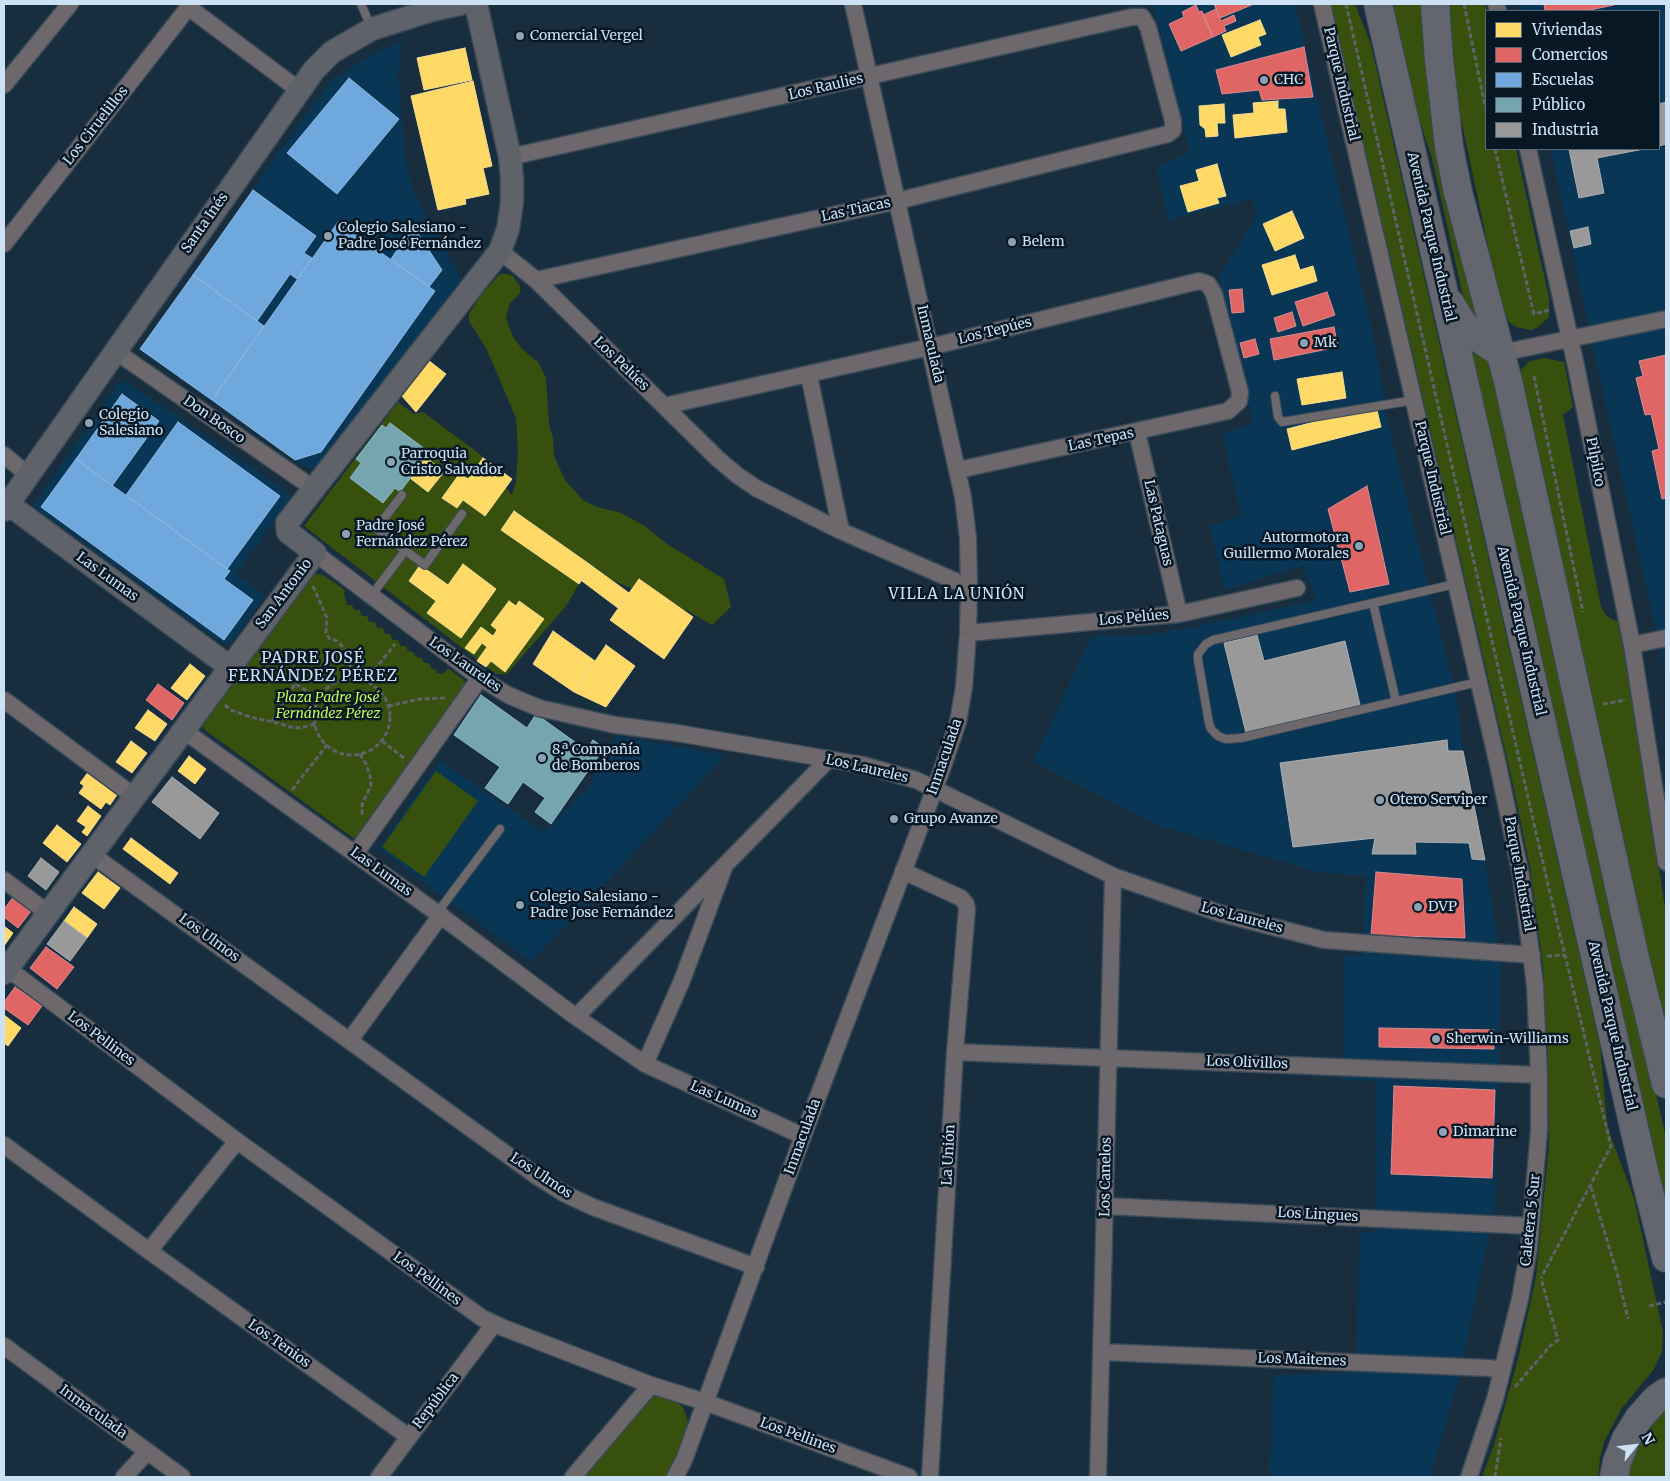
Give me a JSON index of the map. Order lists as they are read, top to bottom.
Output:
{
  "streets": {
    "highway": ["Avenida Parque Industrial"],
    "main road": ["Santa Inés", "Las Lumas", "San Antonio"],
    "street": [
      "Parque Industrial",
      "Los Raulies",
      "Los Ciruelillos",
      "Las Tiacas",
      "Los Tepúes",
      "Inmaculada",
      "Los Pelúes",
      "Don Bosco",
      "Las Tepas",
      "Pilpilco",
      "Las Pataguas",
      "Los Laureles",
      "Los Ulmos",
      "Los Pellines",
      "Los Olivillos",
      "La Unión",
      "Los Canelos",
      "Los Lingues",
      "Caletera 5 Sur",
      "Los Tenios",
      "Los Maitenes",
      "República"
    ]
  },
  "crossings": [
    ["Parque Industrial", "Los Laureles"],
    ["Parque Industrial", "Caletera 5 Sur"],
    ["Los Raulies", "Las Tiacas"],
    ["Los Raulies", "Inmaculada"],
    ["Los Ciruelillos", "Santa Inés"],
    ["Las Tiacas", "Inmaculada"],
    ["Las Tiacas", "Los Pelúes"],
    ["Santa Inés", "Don Bosco"],
    ["Santa Inés", "Las Lumas"],
    ["Los Tepúes", "Inmaculada"],
    ["Los Tepúes", "Los Pelúes"],
    ["Los Tepúes", "Las Tepas"],
    ["Inmaculada", "Los Pelúes"],
    ["Inmaculada", "Las Tepas"],
    ["Inmaculada", "Las Lumas"],
    ["Inmaculada", "Los Laureles"],
    ["Inmaculada", "Los Ulmos"],
    ["Inmaculada", "Los Pellines"],
    ["Inmaculada", "La Unión"],
    ["Los Pelúes", "Las Pataguas"],
    ["Los Pelúes", "San Antonio"],
    ["Don Bosco", "San Antonio"],
    ["Las Tepas", "Las Pataguas"],
    ["Las Lumas", "San Antonio"],
    ["San Antonio", "Los Laureles"],
    ["San Antonio", "Los Ulmos"],
    ["San Antonio", "Los Pellines"],
    ["Los Laureles", "Los Canelos"],
    ["Los Laureles", "Caletera 5 Sur"],
    ["Los Pellines", "República"],
    ["Los Olivillos", "La Unión"],
    ["Los Olivillos", "Los Canelos"],
    ["Los Olivillos", "Caletera 5 Sur"],
    ["Los Canelos", "Los Lingues"],
    ["Los Canelos", "Los Maitenes"],
    ["Los Lingues", "Caletera 5 Sur"],
    ["Caletera 5 Sur", "Los Maitenes"],
    ["Los Tenios", "República"]
  ],
  "districts": ["VILLA LA UNIÓN", "PADRE JOSÉ FERNÁNDEZ PÉREZ"],
  "parks": ["Plaza Padre José Fernández Pérez"],
  "places": [
    "Comercial Vergel",
    "CHC",
    "Colegio Salesiano - Padre José Fernández",
    "Belem",
    "Mk",
    "Colegio Salesiano",
    "Parroquia Cristo Salvador",
    "Padre José Fernández Pérez",
    "Autormotora Guillermo Morales",
    "8.ª Compañía de Bomberos",
    "Otero Serviper",
    "Grupo Avanze",
    "Colegio Salesiano - Padre Jose Fernández",
    "DVP",
    "Sherwin-Williams",
    "Dimarine"
  ],
  "legend": [
    "Viviendas",
    "Comercios",
    "Escuelas",
    "Público",
    "Industria"
  ],
  "north": "top right"
}
